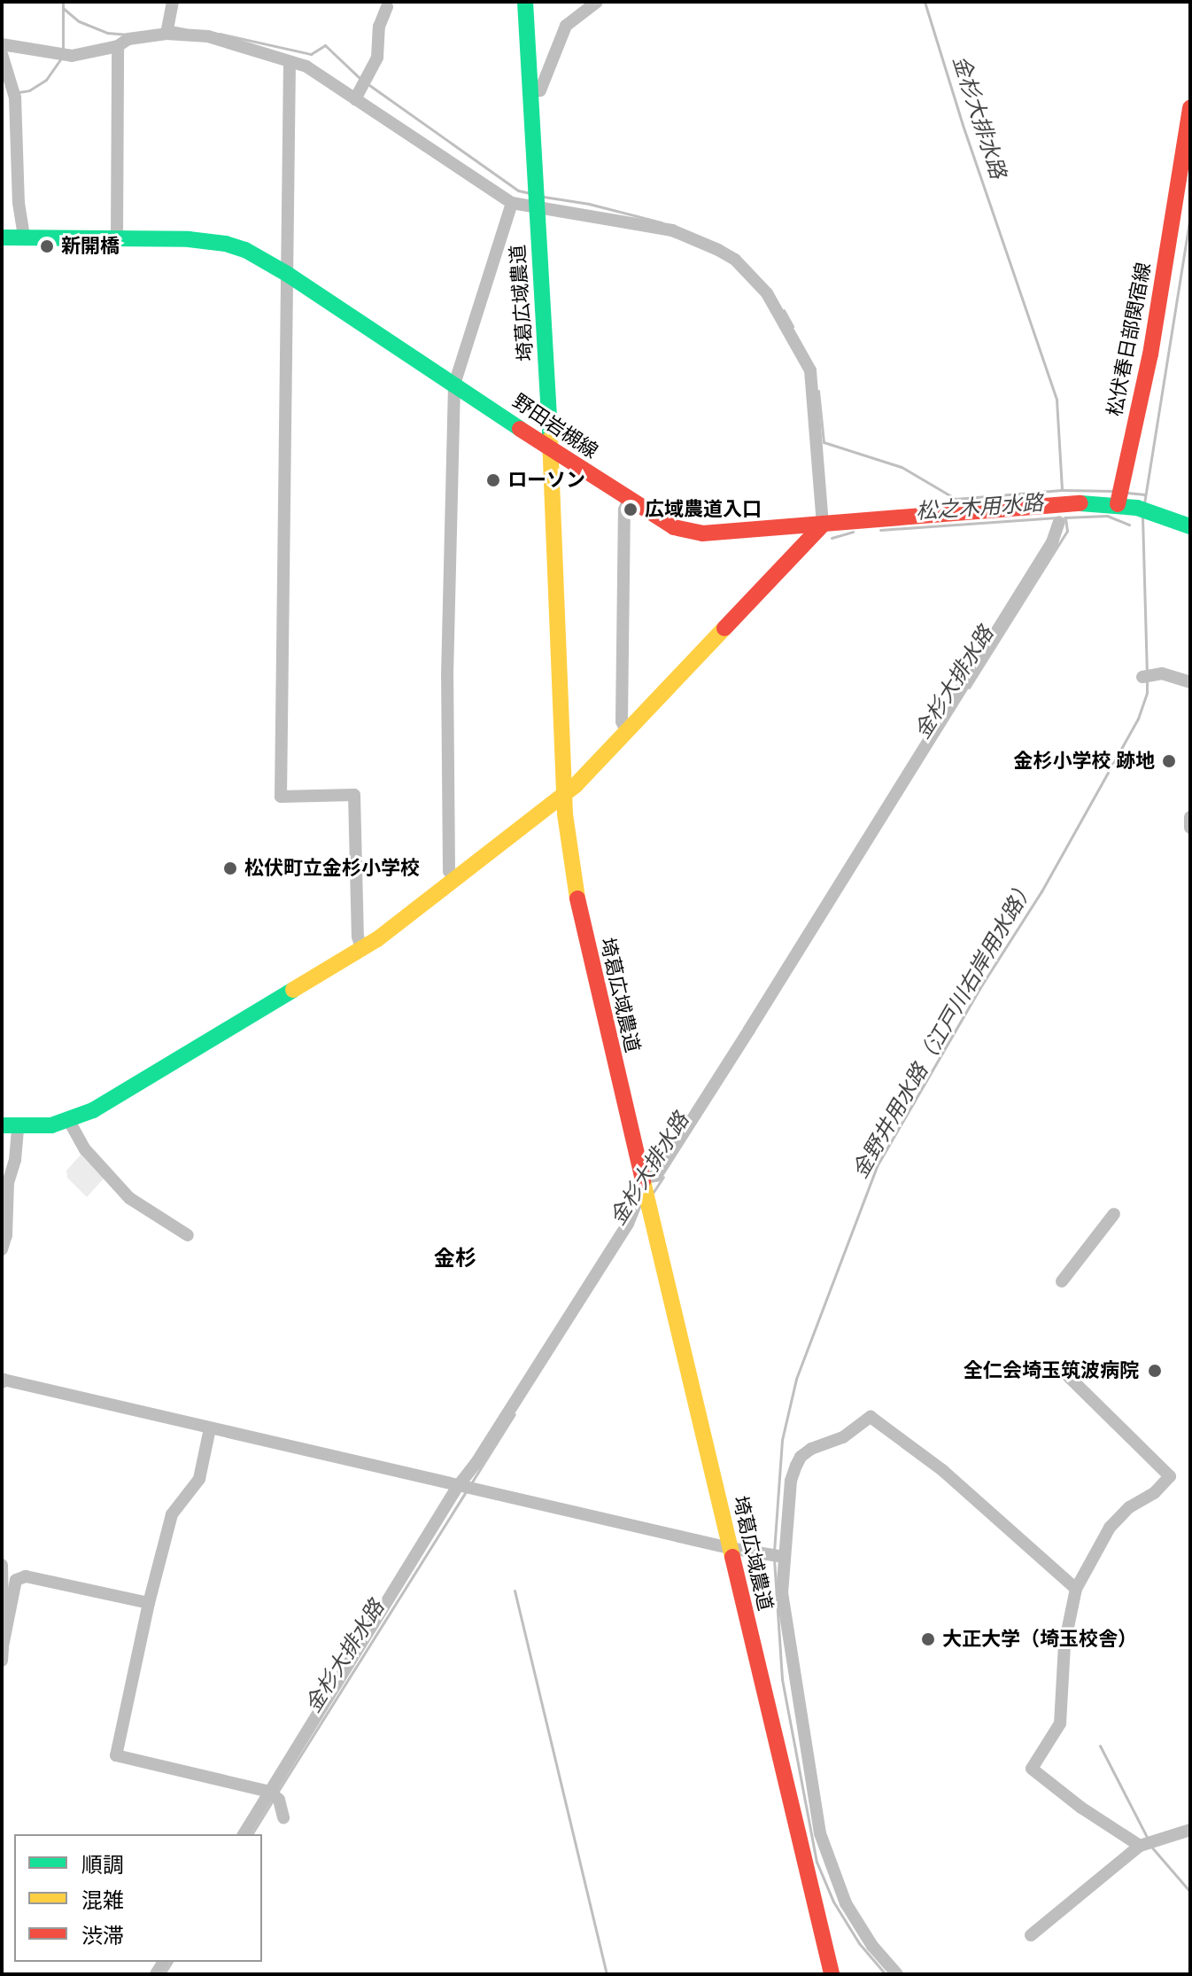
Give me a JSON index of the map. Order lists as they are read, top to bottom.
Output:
{
  "streets": {
    "street": ["埼葛広域農道", "松伏春日部関宿線", "野田岩槻線"]
  },
  "crossings": [
    ["埼葛広域農道", "野田岩槻線"],
    ["松伏春日部関宿線", "野田岩槻線"]
  ],
  "districts": ["金杉"],
  "water": ["金杉大排水路", "松之木用水路", "金野井用水路（江戸川右岸用水路）"],
  "places": [
    "新開橋",
    "ローソン",
    "広域農道入口",
    "金杉小学校 跡地",
    "松伏町立金杉小学校",
    "全仁会埼玉筑波病院",
    "大正大学（埼玉校舎）"
  ],
  "legend": ["順調", "混雑", "渋滞"]
}
